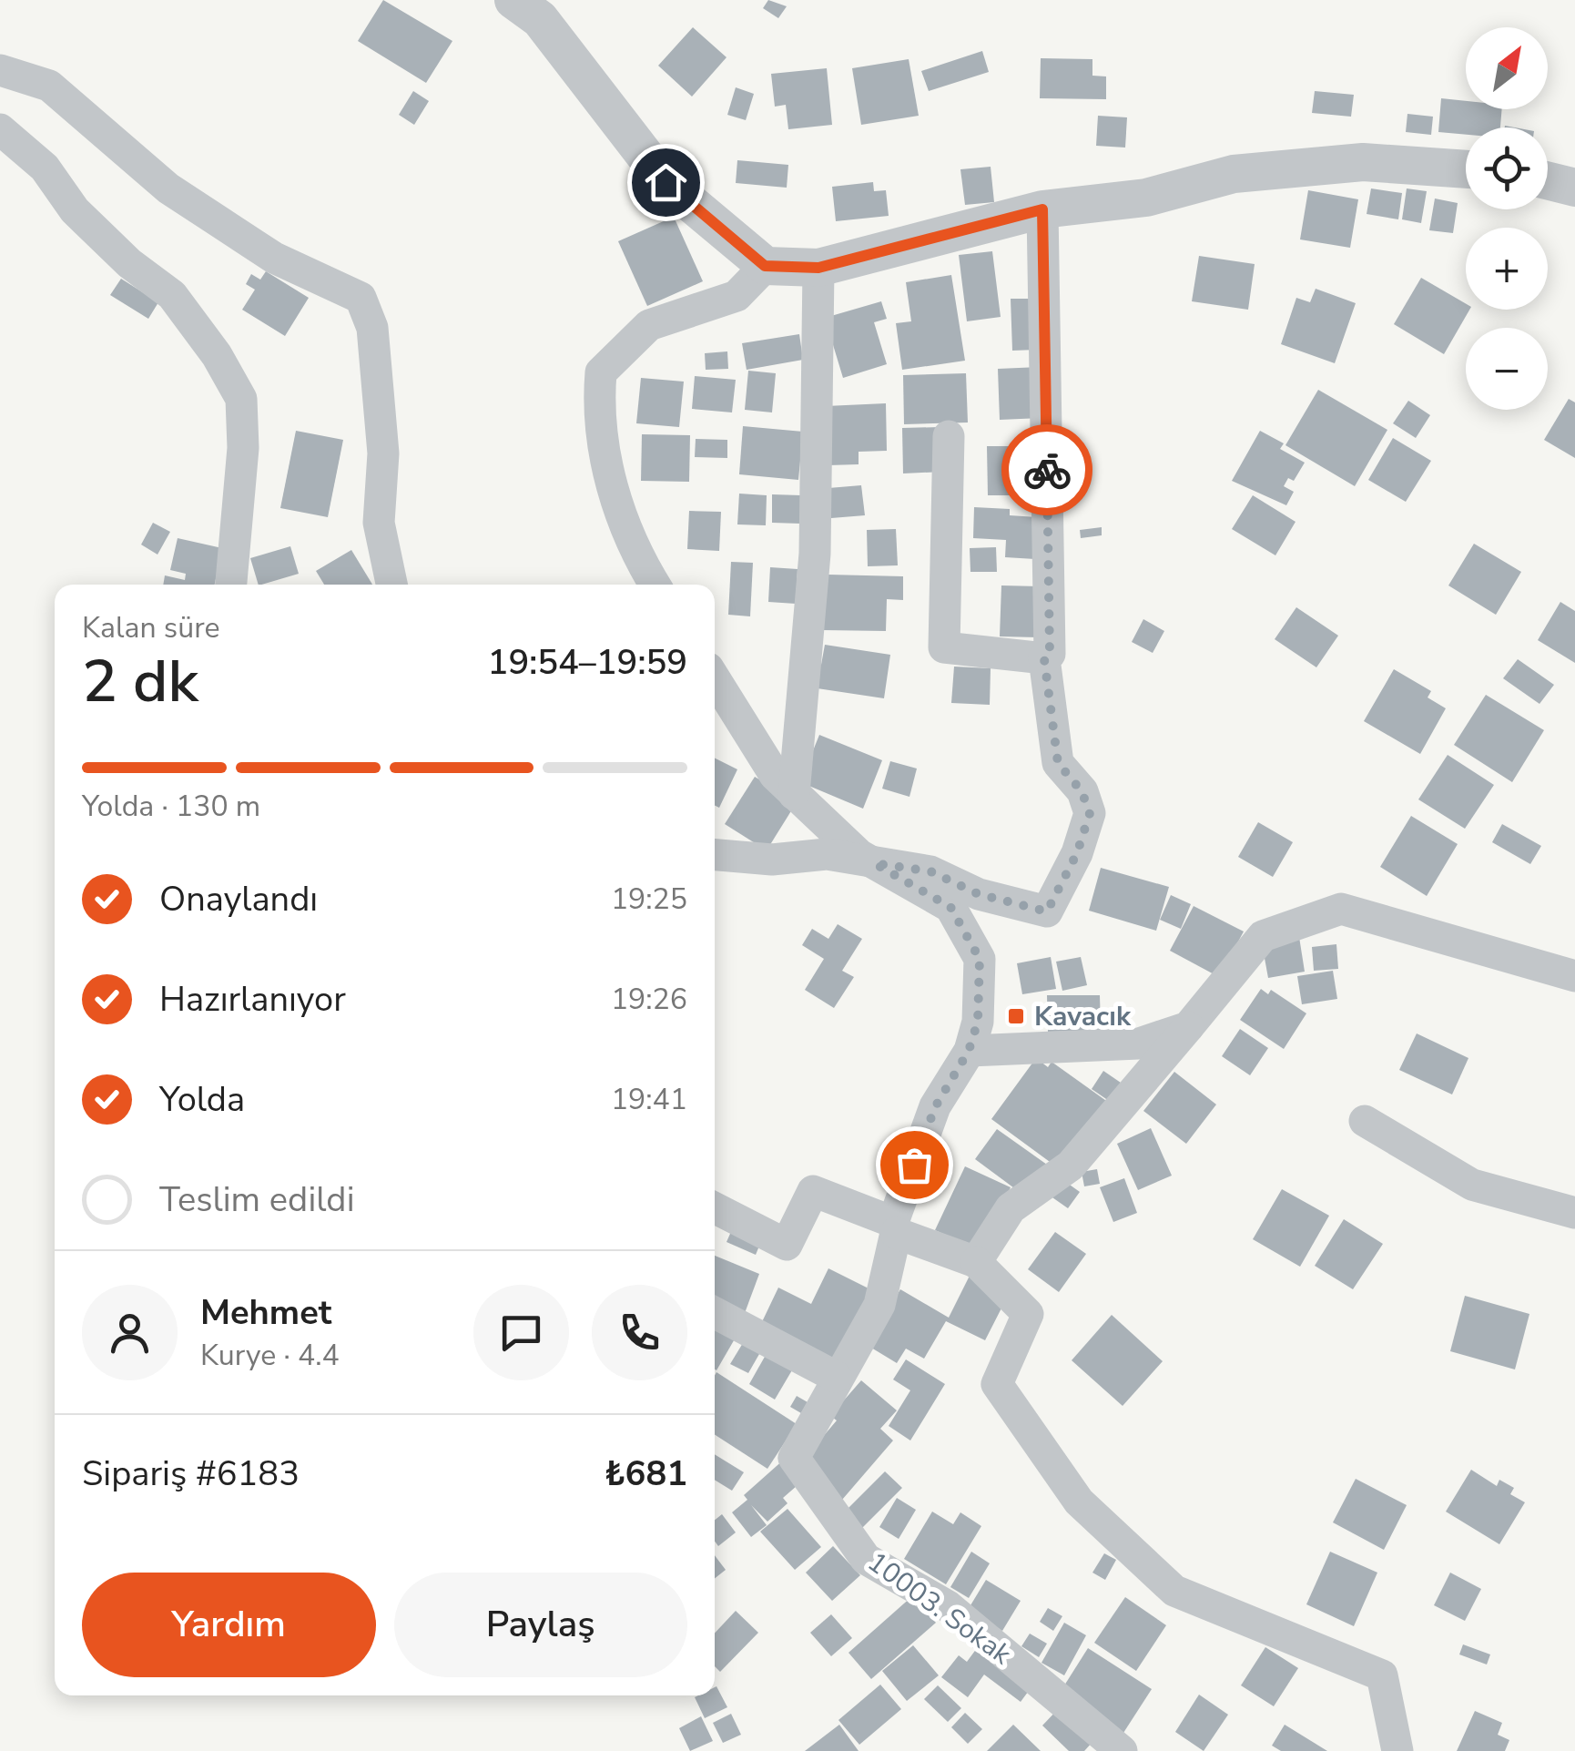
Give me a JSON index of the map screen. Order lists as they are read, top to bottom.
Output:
{
  "streets": {
    "street": ["10003. Sokak"]
  },
  "places": {
    "transit": ["Kavacık"]
  },
  "north": "top right",
  "page": {
    "map_buttons": ["+", "−"],
    "heading": ["2 dk", "Kalan süre", "19:54–19:59"],
    "panel": [
      "Mehmet",
      "Kurye · 4.4",
      "Sipariş #6183",
      "₺681"
    ],
    "bar": "Yolda · 130 m",
    "list": [
      ["Onaylandı", "19:25"],
      ["Hazırlanıyor", "19:26"],
      ["Yolda", "19:41"],
      "Teslim edildi"
    ],
    "buttons": ["Yardım", "Paylaş"]
  }
}
